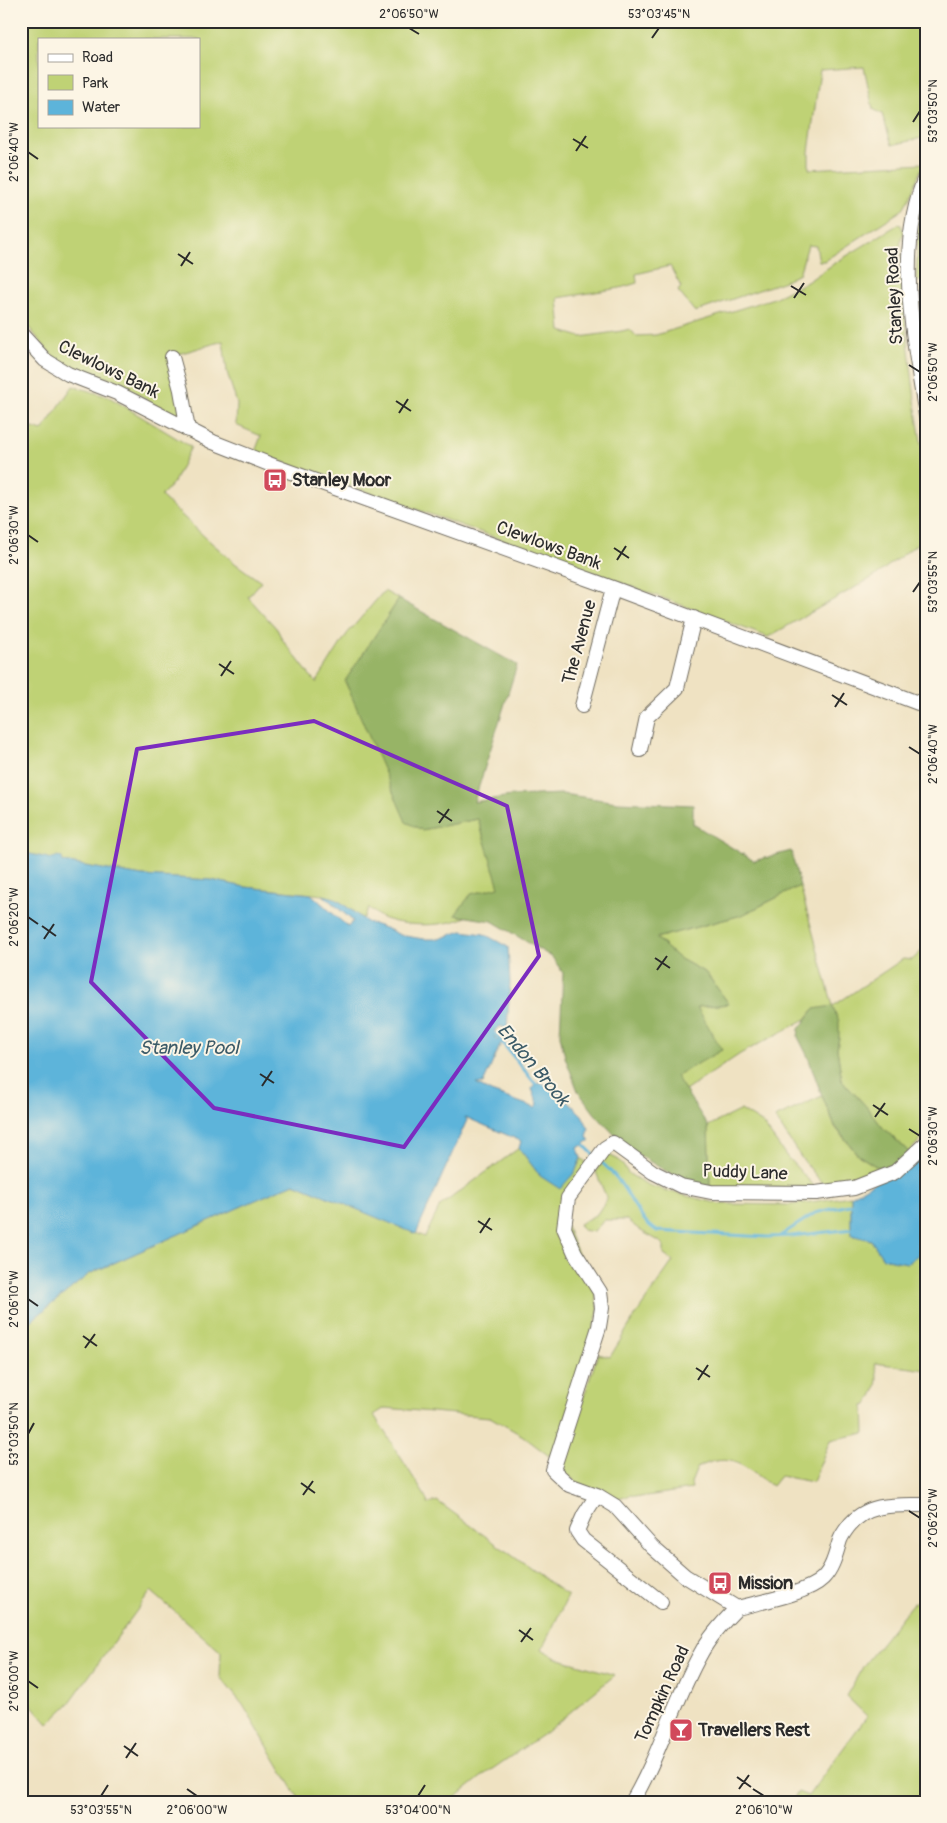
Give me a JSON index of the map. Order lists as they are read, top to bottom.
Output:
{
  "streets": {
    "street": [
      "Stanley Road",
      "Clewlows Bank",
      "The Avenue",
      "Puddy Lane",
      "Tompkin Road"
    ]
  },
  "crossings": [
    ["Clewlows Bank", "The Avenue"],
    ["Puddy Lane", "Tompkin Road"]
  ],
  "water": ["Stanley Pool", "Endon Brook"],
  "places": {
    "bus stop": ["Stanley Moor", "Mission"],
    "bar": ["Travellers Rest"]
  },
  "legend": ["Road", "Park", "Water"],
  "coordinates": [
    "2°06'50\"W",
    "53°03'45\"N",
    "53°03'50\"N",
    "2°06'40\"W",
    "2°06'30\"W",
    "53°03'55\"N",
    "2°06'20\"W",
    "2°06'10\"W",
    "2°06'00\"W",
    "53°04'00\"N"
  ]
}
